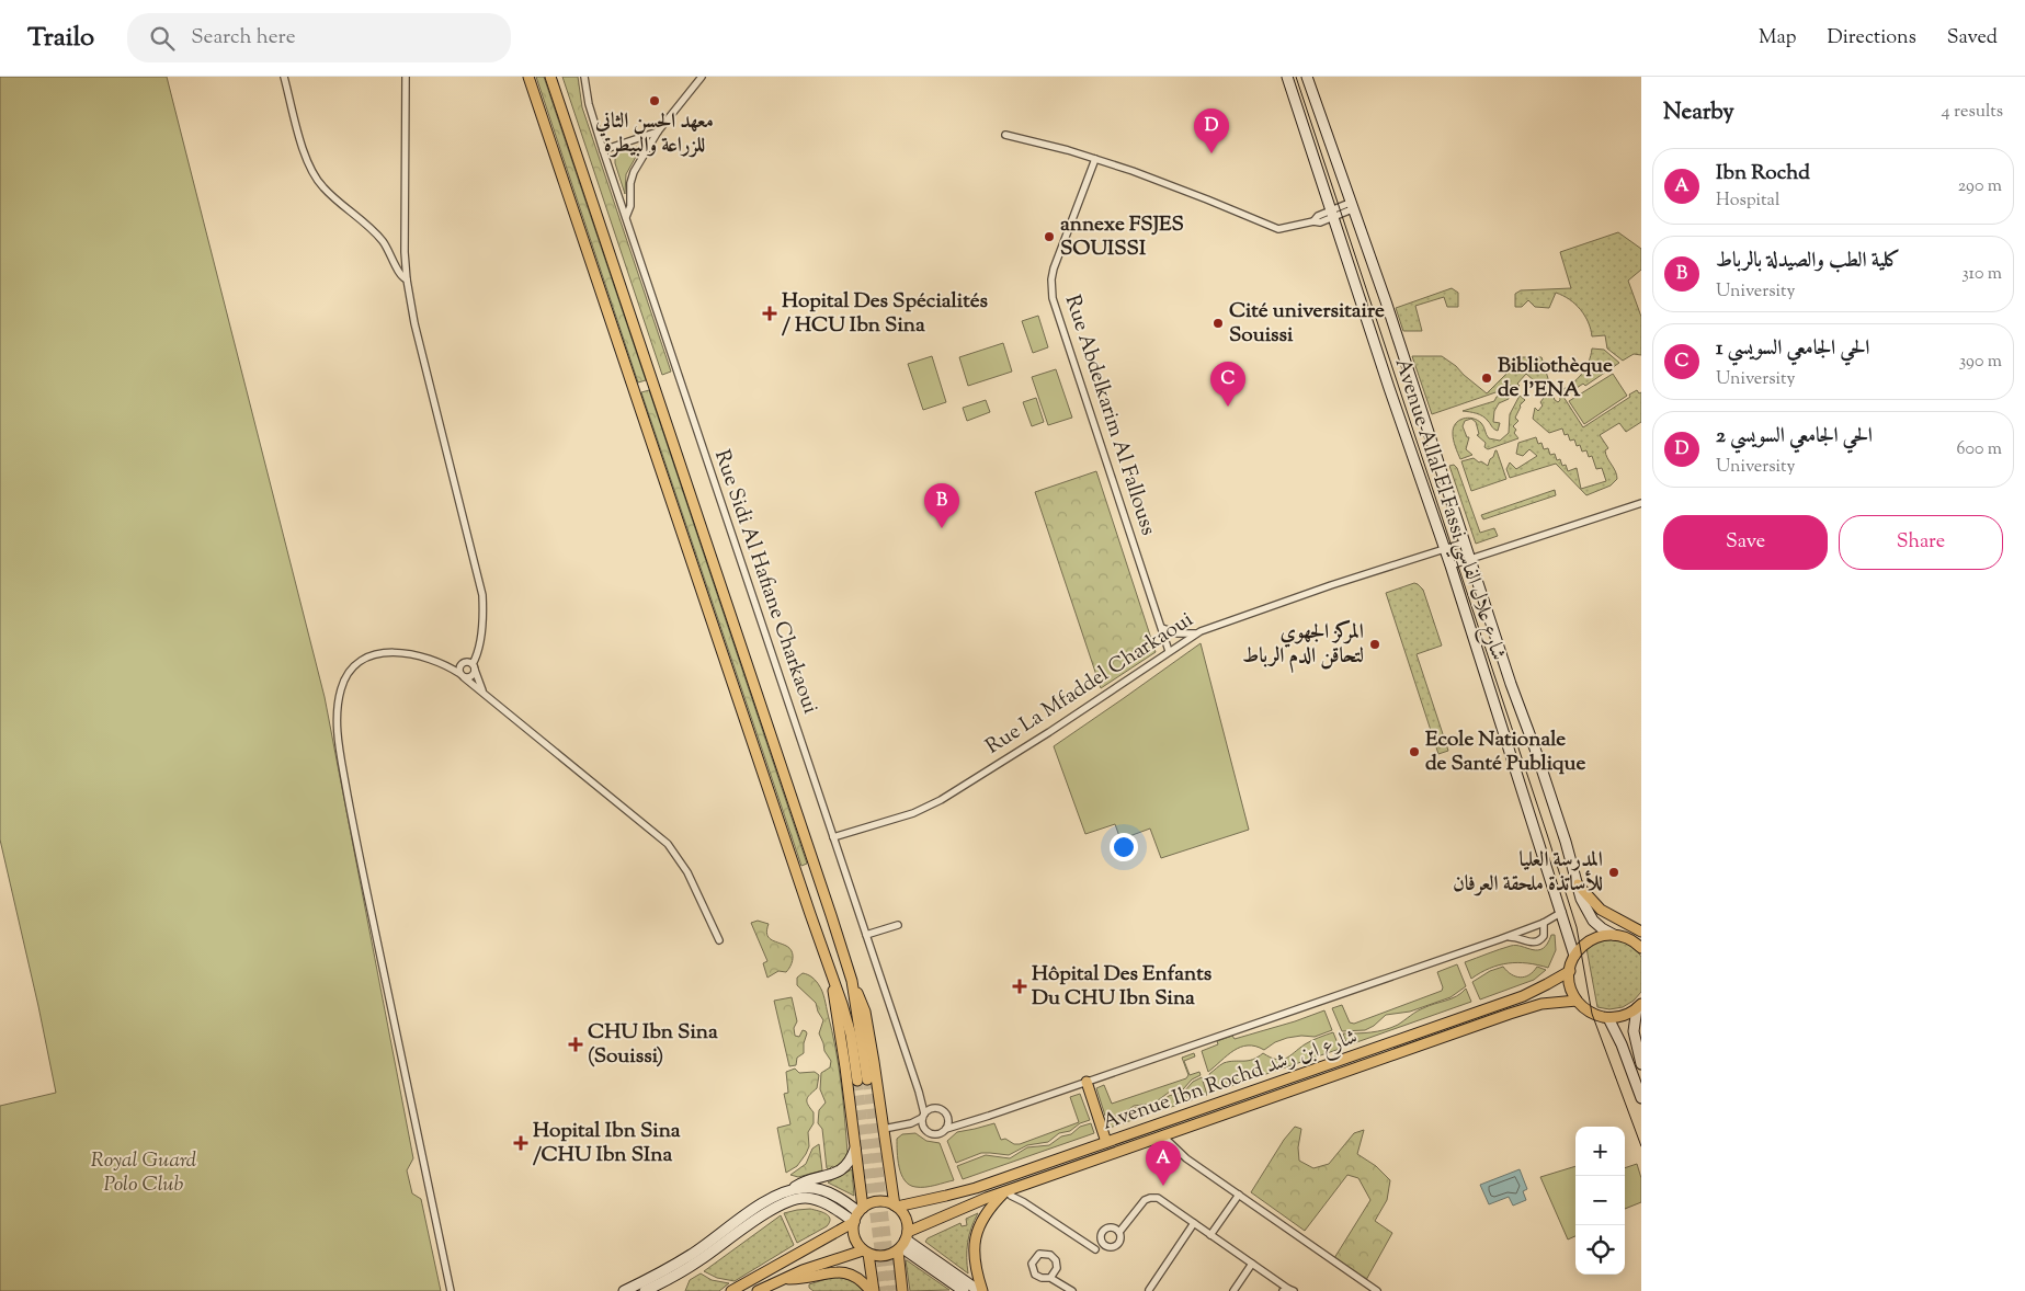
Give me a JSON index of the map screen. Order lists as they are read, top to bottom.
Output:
{
  "streets": {
    "main road": ["Avenue Ibn Rochd شارع ابن رشد"],
    "street": [
      "Rue Abdelkarim Al Fallouss",
      "Avenue Allal El Fassi شارع علال الفاسي",
      "Rue Sidi Al Hafiane Charkaoui",
      "Rue La Mfaddel Charkaoui"
    ]
  },
  "crossings": [
    ["Rue Abdelkarim Al Fallouss", "Rue La Mfaddel Charkaoui"],
    ["Avenue Allal El Fassi شارع علال الفاسي", "Rue La Mfaddel Charkaoui"],
    ["Rue Sidi Al Hafiane Charkaoui", "Rue La Mfaddel Charkaoui"]
  ],
  "parks": ["Royal Guard Polo Club"],
  "places": {
    "other": [
      "معهد الحسن الثاني للزراعة والبيطرة",
      "annexe FSJES SOUISSI",
      "Cité universitaire Souissi",
      "Bibliothèque de l'ENA",
      "المركز الجهوي لتحاقن الدم الرباط",
      "Ecole Nationale de Santé Publique",
      "المدرسة العليا للأساتذة ملحقة العرفان"
    ],
    "health": [
      "Hopital Des Spécialités / HCU Ibn Sina",
      "Hôpital Des Enfants Du CHU Ibn Sina",
      "CHU Ibn Sina (Souissi)",
      "Hopital Ibn Sina /CHU Ibn SIna"
    ]
  },
  "page": {
    "header": "Trailo",
    "search": "Search here",
    "nav": ["Map", "Directions", "Saved"],
    "heading": ["Nearby", "4 results"],
    "pins": [
      "D",
      "C",
      "B",
      "A"
    ],
    "list": [
      {
        "mark": "A",
        "name": "Ibn Rochd",
        "note": "Hospital",
        "value": "290 m"
      },
      {
        "mark": "B",
        "name": "كلية الطب والصيدلة بالرباط",
        "note": "University",
        "value": "310 m"
      },
      {
        "mark": "C",
        "name": "الحي الجامعي السويسي 1",
        "note": "University",
        "value": "390 m"
      },
      {
        "mark": "D",
        "name": "الحي الجامعي السويسي 2",
        "note": "University",
        "value": "600 m"
      }
    ],
    "buttons": ["Save", "Share"],
    "map_buttons": ["+", "−"]
  }
}
